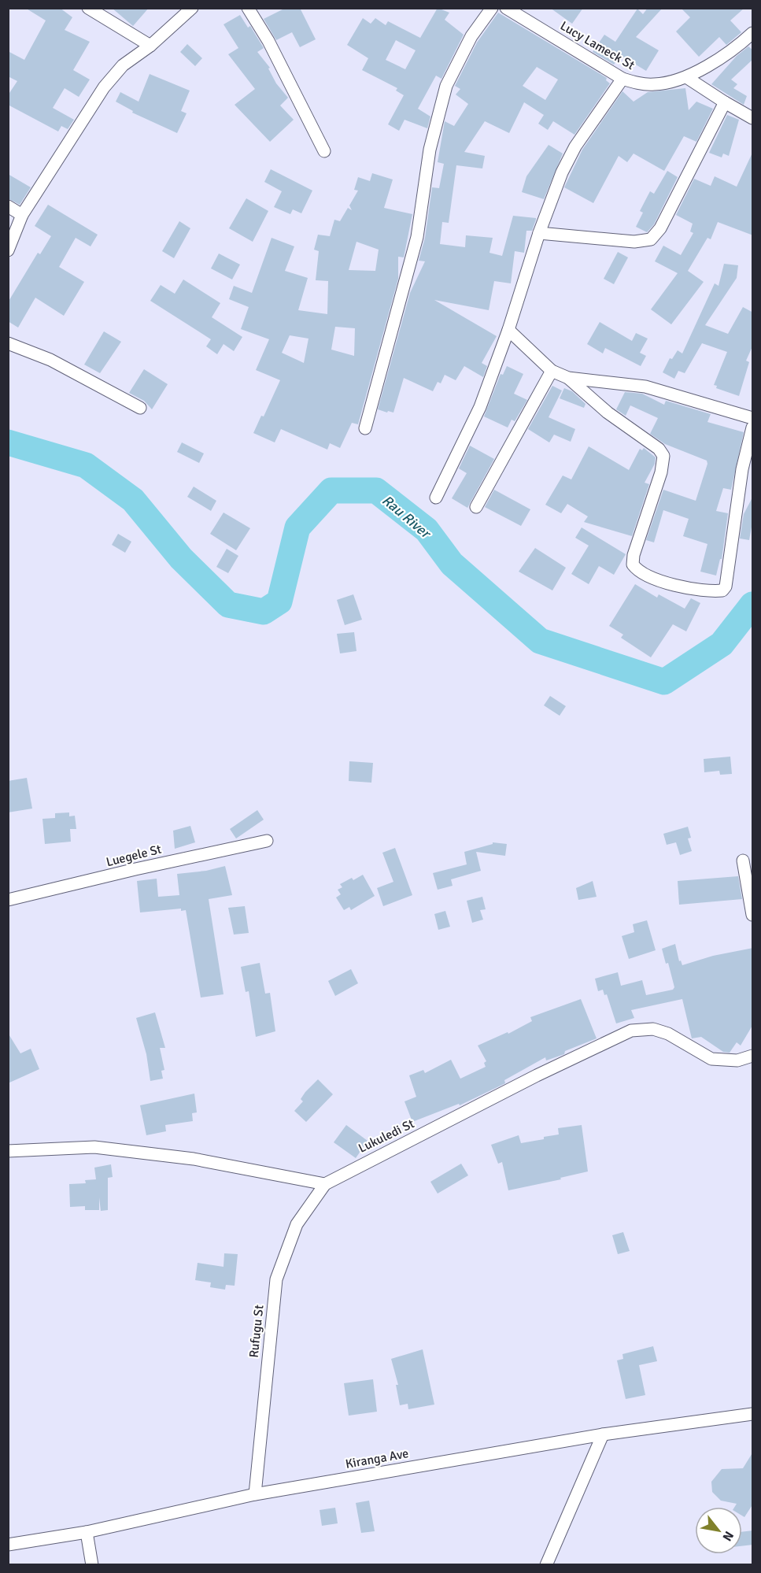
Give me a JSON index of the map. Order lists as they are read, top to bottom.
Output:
{
  "streets": {
    "street": [
      "Lucy Lameck St",
      "Luegele St",
      "Lukuledi St",
      "Rufugu St",
      "Kiranga Ave"
    ]
  },
  "crossings": [
    ["Lukuledi St", "Rufugu St"],
    ["Rufugu St", "Kiranga Ave"]
  ],
  "water": ["Rau River"],
  "north": "bottom right"
}
